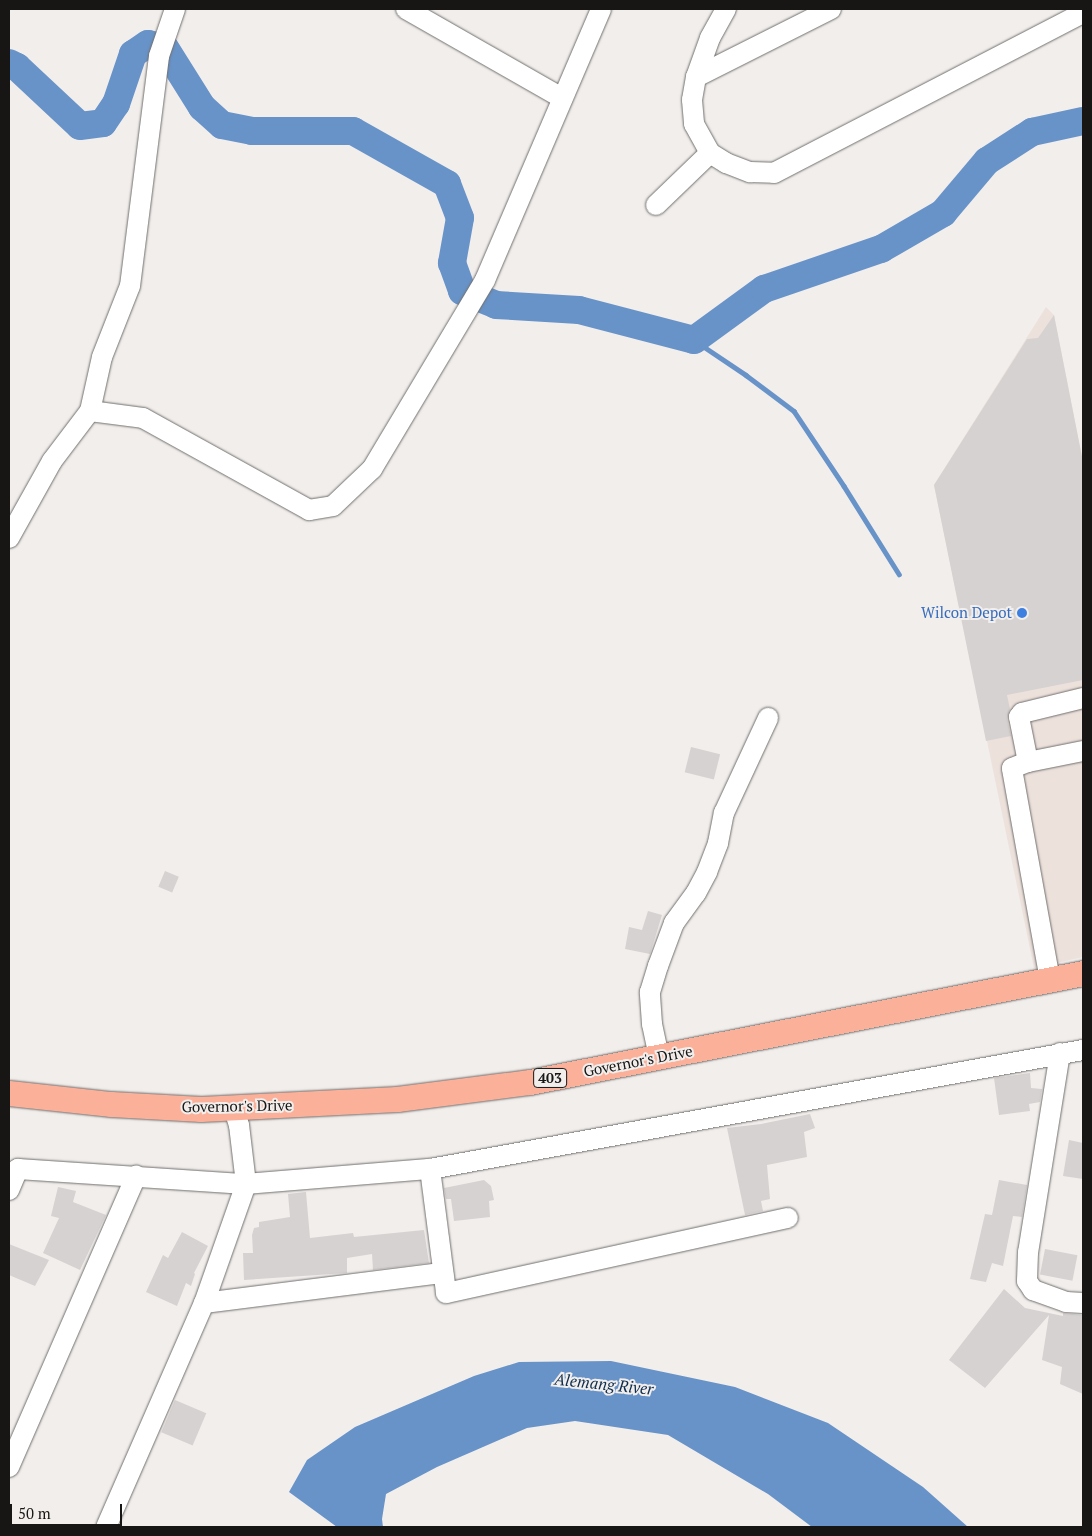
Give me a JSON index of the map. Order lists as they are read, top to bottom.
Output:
{
  "streets": {
    "main road": ["Governor's Drive", "403"]
  },
  "water": ["Alemang River"],
  "places": ["Wilcon Depot"],
  "scale_bar": "50 m"
}
